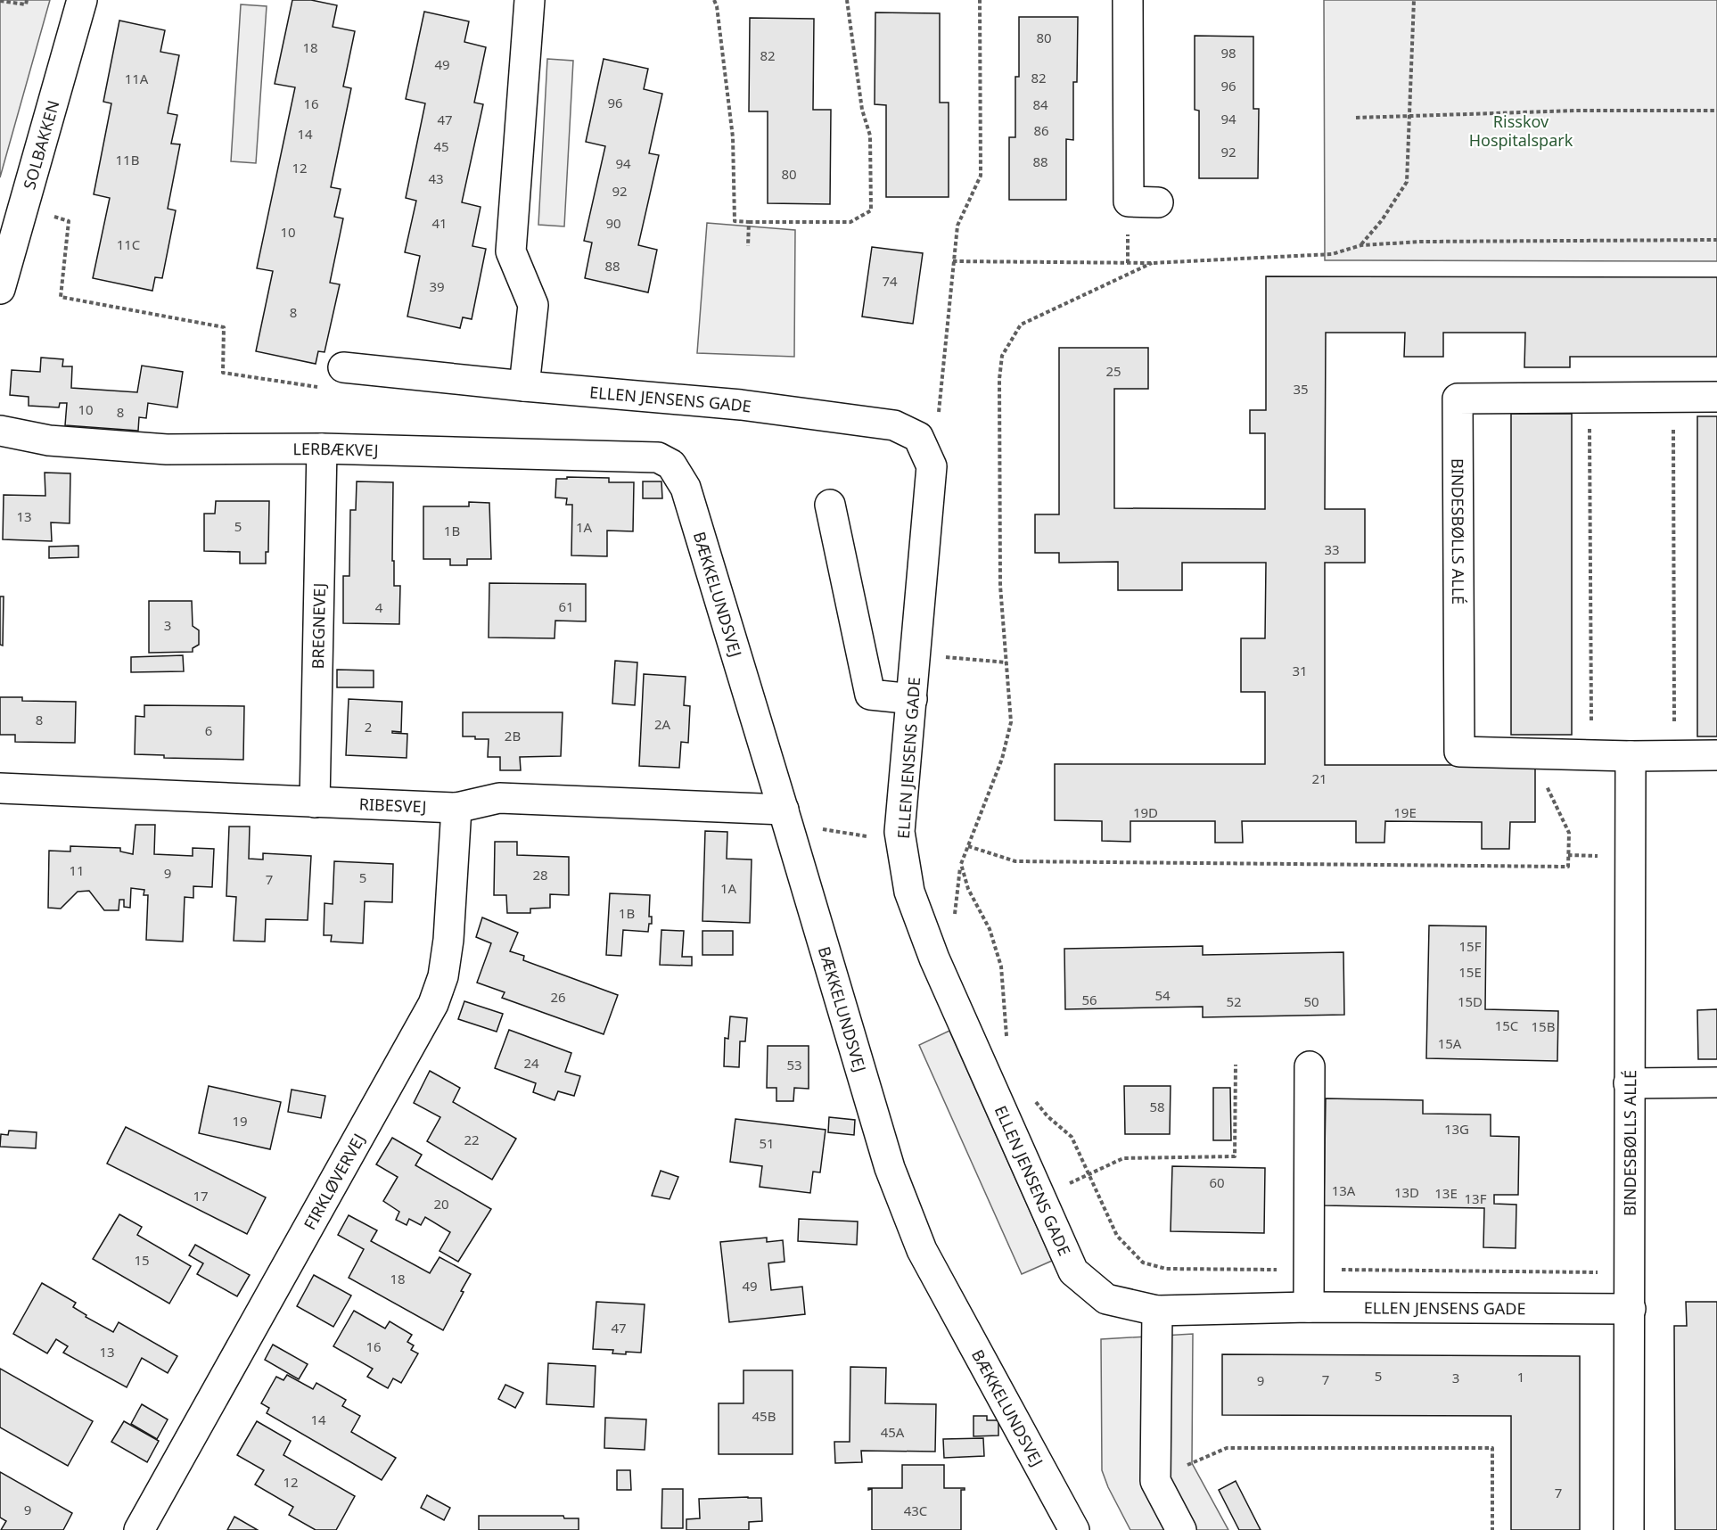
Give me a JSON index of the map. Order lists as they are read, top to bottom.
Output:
{
  "streets": {
    "street": [
      "SOLBAKKEN",
      "ELLEN JENSENS GADE",
      "LERBÆKVEJ",
      "BINDESBØLLS ALLÉ",
      "BÆKKELUNDSVEJ",
      "BREGNEVEJ",
      "RIBESVEJ",
      "FIRKLØVERVEJ"
    ]
  },
  "crossings": [
    ["ELLEN JENSENS GADE", "BINDESBØLLS ALLÉ"],
    ["LERBÆKVEJ", "BÆKKELUNDSVEJ"],
    ["LERBÆKVEJ", "BREGNEVEJ"],
    ["BÆKKELUNDSVEJ", "RIBESVEJ"],
    ["BREGNEVEJ", "RIBESVEJ"],
    ["RIBESVEJ", "FIRKLØVERVEJ"]
  ],
  "parks": ["Risskov Hospitalspark"],
  "house_numbers": [
    "80",
    "18",
    "98",
    "82",
    "49",
    "82",
    "11A",
    "96",
    "96",
    "16",
    "84",
    "94",
    "47",
    "86",
    "14",
    "45",
    "92",
    "11B",
    "88",
    "94",
    "12",
    "80",
    "43",
    "92",
    "41",
    "90",
    "10",
    "11C",
    "88",
    "74",
    "39",
    "8",
    "25",
    "35",
    "10",
    "8",
    "13",
    "5",
    "1A",
    "1B",
    "33",
    "61",
    "4",
    "3",
    "31",
    "8",
    "2A",
    "2",
    "6",
    "2B",
    "21",
    "19D",
    "19E",
    "11",
    "9",
    "28",
    "5",
    "7",
    "1A",
    "1B",
    "15F",
    "15E",
    "54",
    "26",
    "56",
    "52",
    "50",
    "15D",
    "15C",
    "15B",
    "15A",
    "24",
    "53",
    "58",
    "19",
    "13G",
    "22",
    "51",
    "60",
    "13A",
    "13D",
    "13E",
    "17",
    "13F",
    "20",
    "15",
    "18",
    "49",
    "47",
    "16",
    "13",
    "5",
    "1",
    "3",
    "7",
    "9",
    "45B",
    "14",
    "45A",
    "12",
    "7",
    "9",
    "43C"
  ]
}
